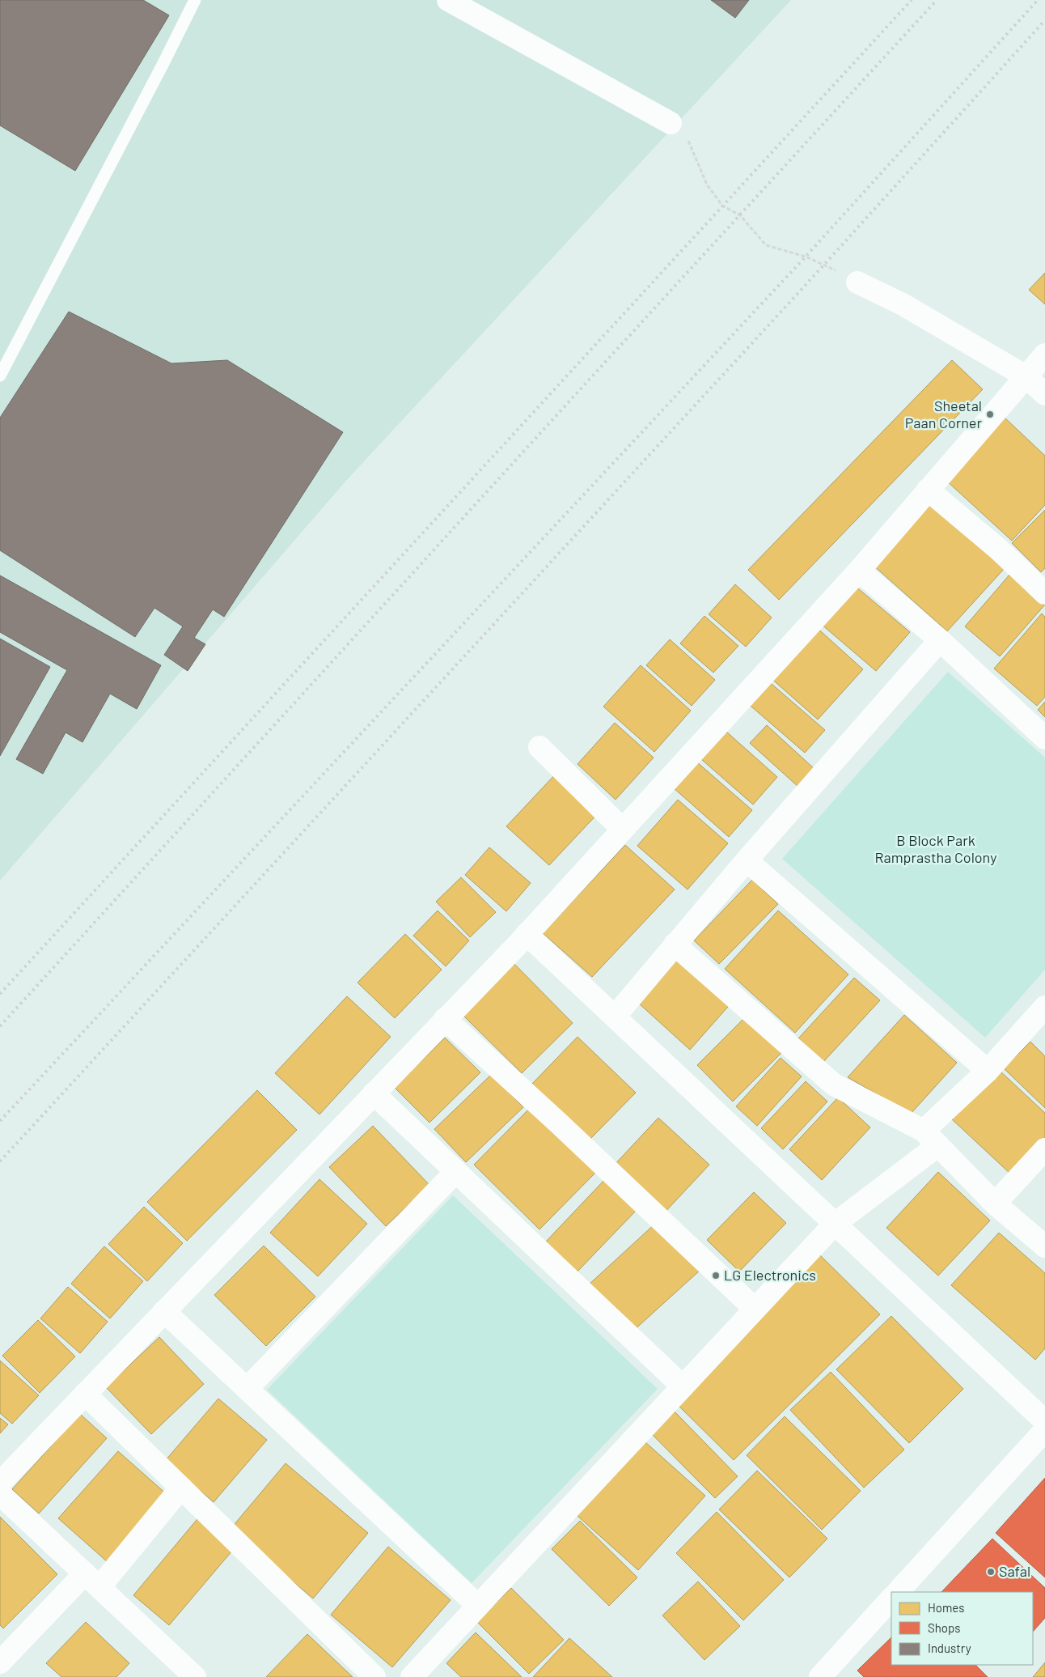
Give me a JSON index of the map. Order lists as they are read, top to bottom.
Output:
{
  "parks": ["B Block Park Ramprastha Colony"],
  "places": ["Sheetal Paan Corner", "LG Electronics", "Safal"],
  "legend": ["Homes", "Shops", "Industry"]
}
